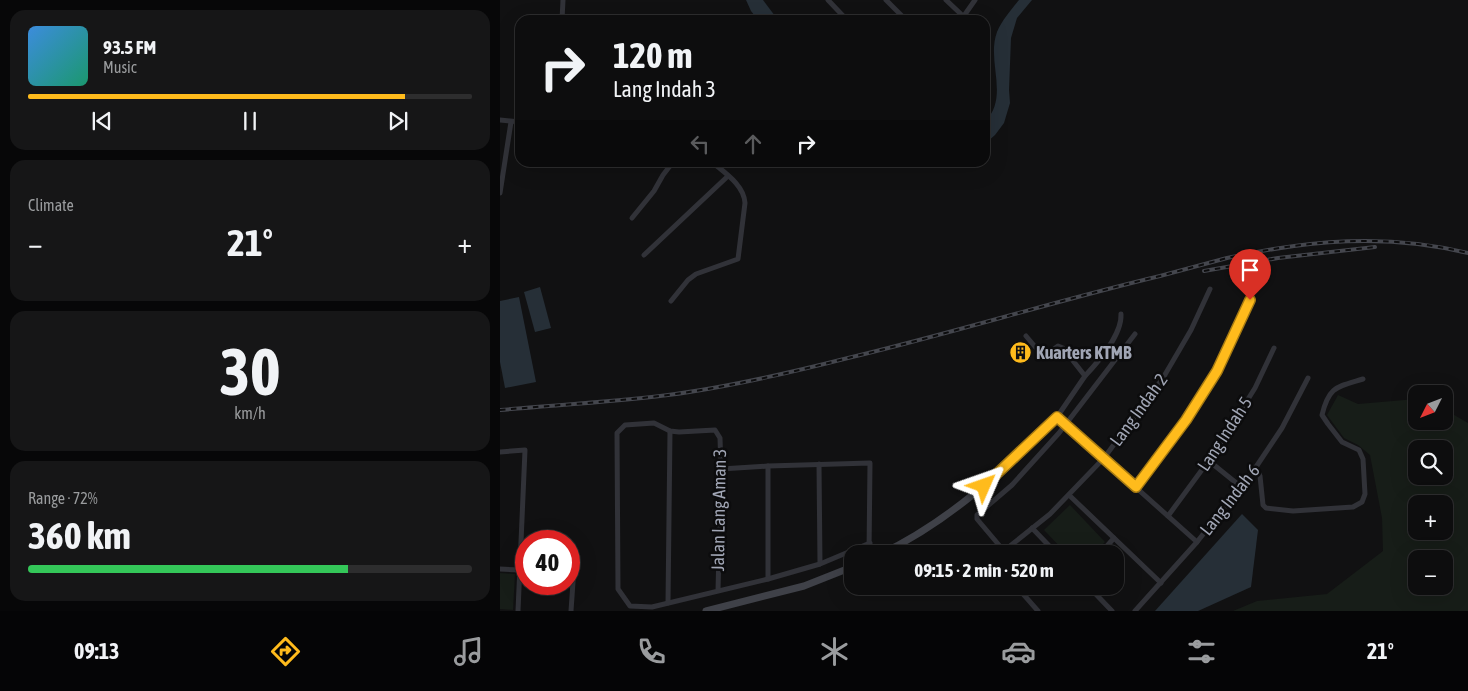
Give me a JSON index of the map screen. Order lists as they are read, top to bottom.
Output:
{
  "streets": {
    "street": [
      "Lang Indah 2",
      "Lang Indah 5",
      "Lang Indah 6",
      "Jalan Lang Aman 3"
    ]
  },
  "places": {
    "building": ["Kuarters KTMB"]
  },
  "north": "bottom left",
  "page": {
    "turn": ["120 m", "Lang Indah 3"],
    "song": ["93.5 FM", "Music"],
    "tile": [
      "Climate",
      ["30", "km/h"],
      ["Range · 72%", "360 km"]
    ],
    "heat": ["−", "21°", "+"],
    "map_buttons": ["+", "−"],
    "limit": "40",
    "trip": "09:15 · 2 min · 520 m",
    "tabs": ["09:13", "21°"]
  }
}
